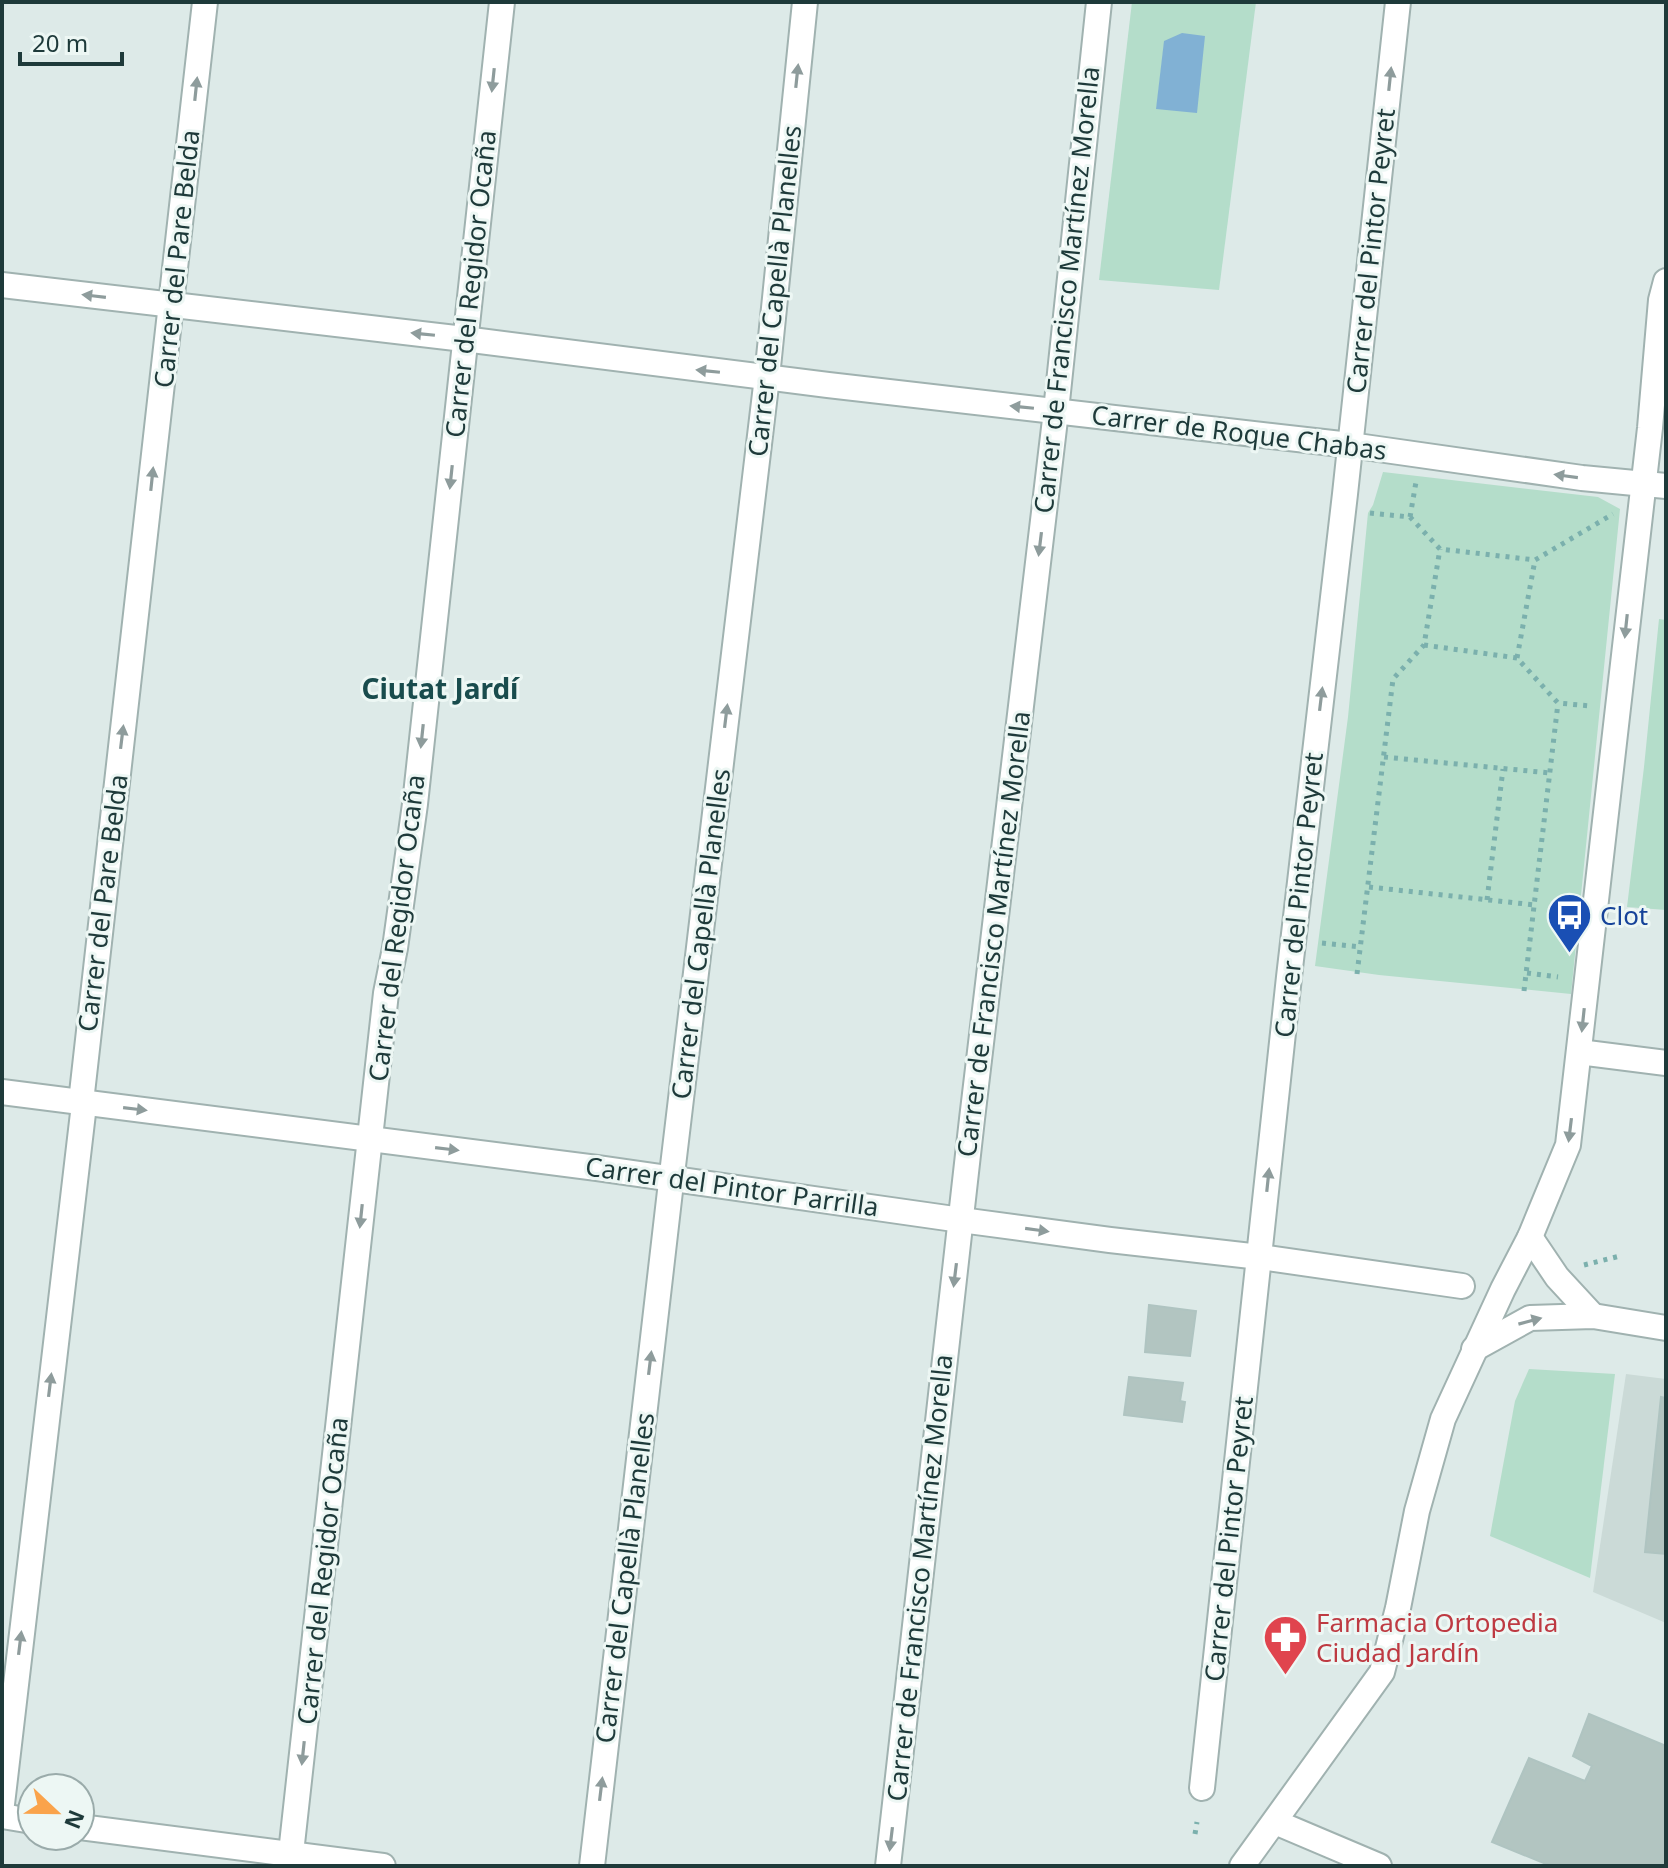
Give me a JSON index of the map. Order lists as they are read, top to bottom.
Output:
{
  "streets": {
    "street": [
      "Carrer del Pintor Peyret",
      "Carrer del Pare Belda",
      "Carrer del Regidor Ocaña",
      "Carrer de Francisco Martínez Morella",
      "Carrer del Capellà Planelles",
      "Carrer de Roque Chabas",
      "Carrer del Pintor Parrilla"
    ]
  },
  "crossings": [
    ["Carrer del Pintor Peyret", "Carrer de Roque Chabas"],
    ["Carrer del Pintor Peyret", "Carrer del Pintor Parrilla"],
    ["Carrer del Pare Belda", "Carrer de Roque Chabas"],
    ["Carrer del Pare Belda", "Carrer del Pintor Parrilla"],
    ["Carrer del Regidor Ocaña", "Carrer de Roque Chabas"],
    ["Carrer del Regidor Ocaña", "Carrer del Pintor Parrilla"],
    ["Carrer de Francisco Martínez Morella", "Carrer de Roque Chabas"],
    ["Carrer de Francisco Martínez Morella", "Carrer del Pintor Parrilla"],
    ["Carrer del Capellà Planelles", "Carrer de Roque Chabas"],
    ["Carrer del Capellà Planelles", "Carrer del Pintor Parrilla"]
  ],
  "one_way": [
    "Carrer del Pintor Peyret",
    "Carrer del Pare Belda",
    "Carrer del Regidor Ocaña",
    "Carrer de Francisco Martínez Morella",
    "Carrer del Capellà Planelles",
    "Carrer de Roque Chabas",
    "Carrer del Pintor Parrilla"
  ],
  "districts": ["Ciutat Jardí"],
  "places": {
    "bus stop": ["Clot"],
    "pharmacy": ["Farmacia Ortopedia Ciudad Jardín"]
  },
  "scale_bar": "20 m",
  "north": "right"
}
